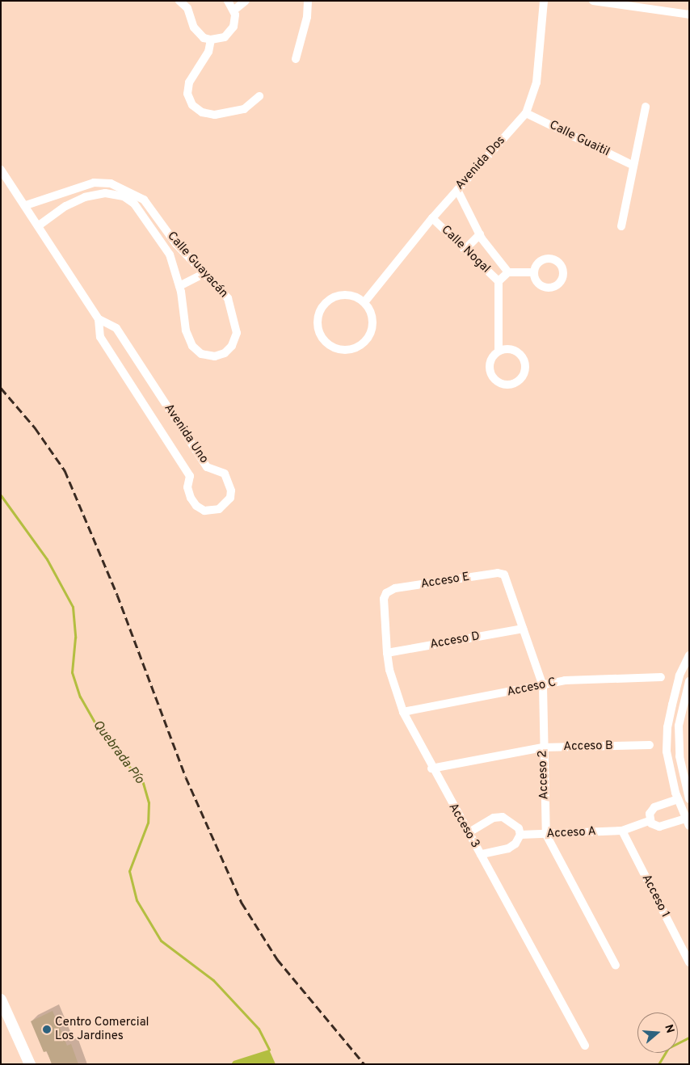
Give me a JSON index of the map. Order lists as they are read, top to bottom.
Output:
{
  "streets": {
    "street": [
      "Calle Guaitil",
      "Avenida Dos",
      "Calle Nogal",
      "Calle Guayacán",
      "Avenida Uno",
      "Acceso E",
      "Acceso D",
      "Acceso C",
      "Acceso B",
      "Acceso 2",
      "Acceso 3",
      "Acceso A",
      "Acceso 1"
    ]
  },
  "crossings": [
    ["Calle Guaitil", "Avenida Dos"],
    ["Avenida Dos", "Calle Nogal"],
    ["Calle Guayacán", "Avenida Uno"],
    ["Acceso E", "Acceso 2"],
    ["Acceso E", "Acceso 3"],
    ["Acceso D", "Acceso 2"],
    ["Acceso D", "Acceso 3"],
    ["Acceso C", "Acceso 2"],
    ["Acceso C", "Acceso 3"],
    ["Acceso B", "Acceso 2"],
    ["Acceso B", "Acceso 3"],
    ["Acceso 2", "Acceso A"],
    ["Acceso 3", "Acceso A"],
    ["Acceso A", "Acceso 1"]
  ],
  "water": ["Quebrada Pío"],
  "places": ["Centro Comercial Los Jardines"],
  "north": "right"
}
